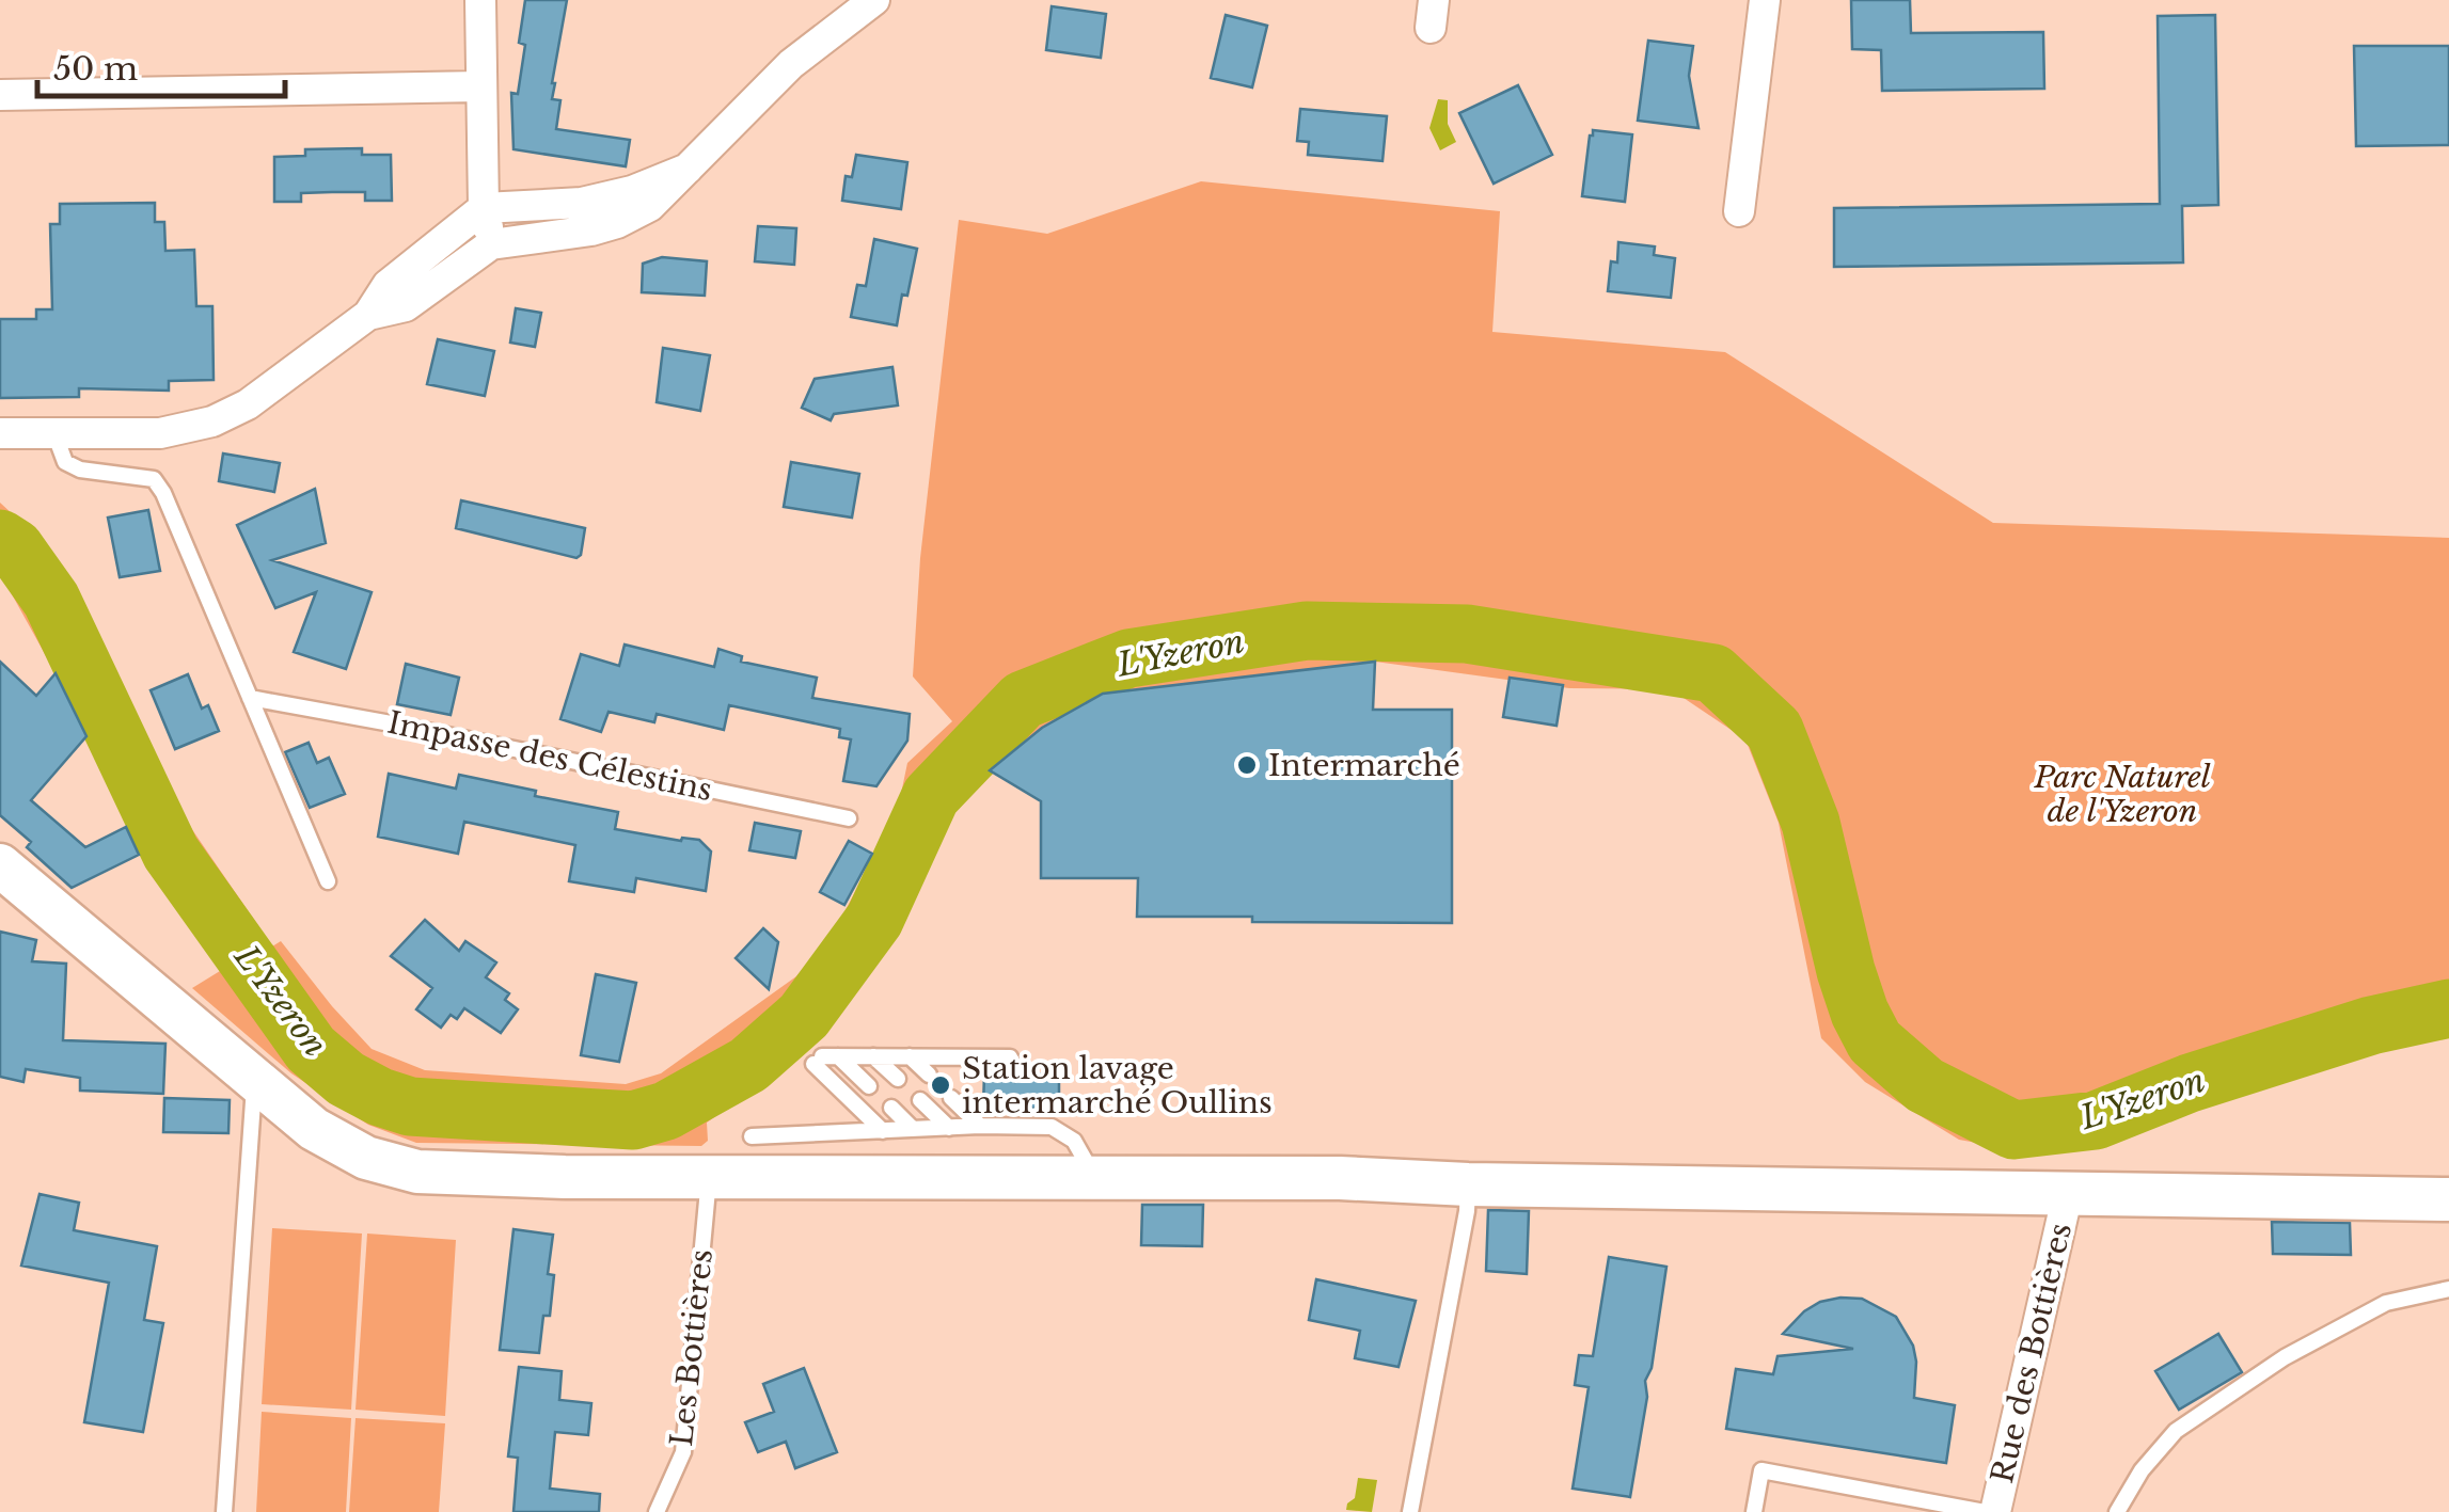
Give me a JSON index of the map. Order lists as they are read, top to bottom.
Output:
{
  "streets": {
    "street": ["Rue des Bottières"],
    "lane": ["Impasse des Célestins", "Les Bottières"]
  },
  "water": ["L'Yzeron"],
  "parks": ["Parc Naturel de l'Yzeron"],
  "places": ["Intermarché", "Station lavage intermarché Oullins"],
  "scale_bar": "50 m"
}
